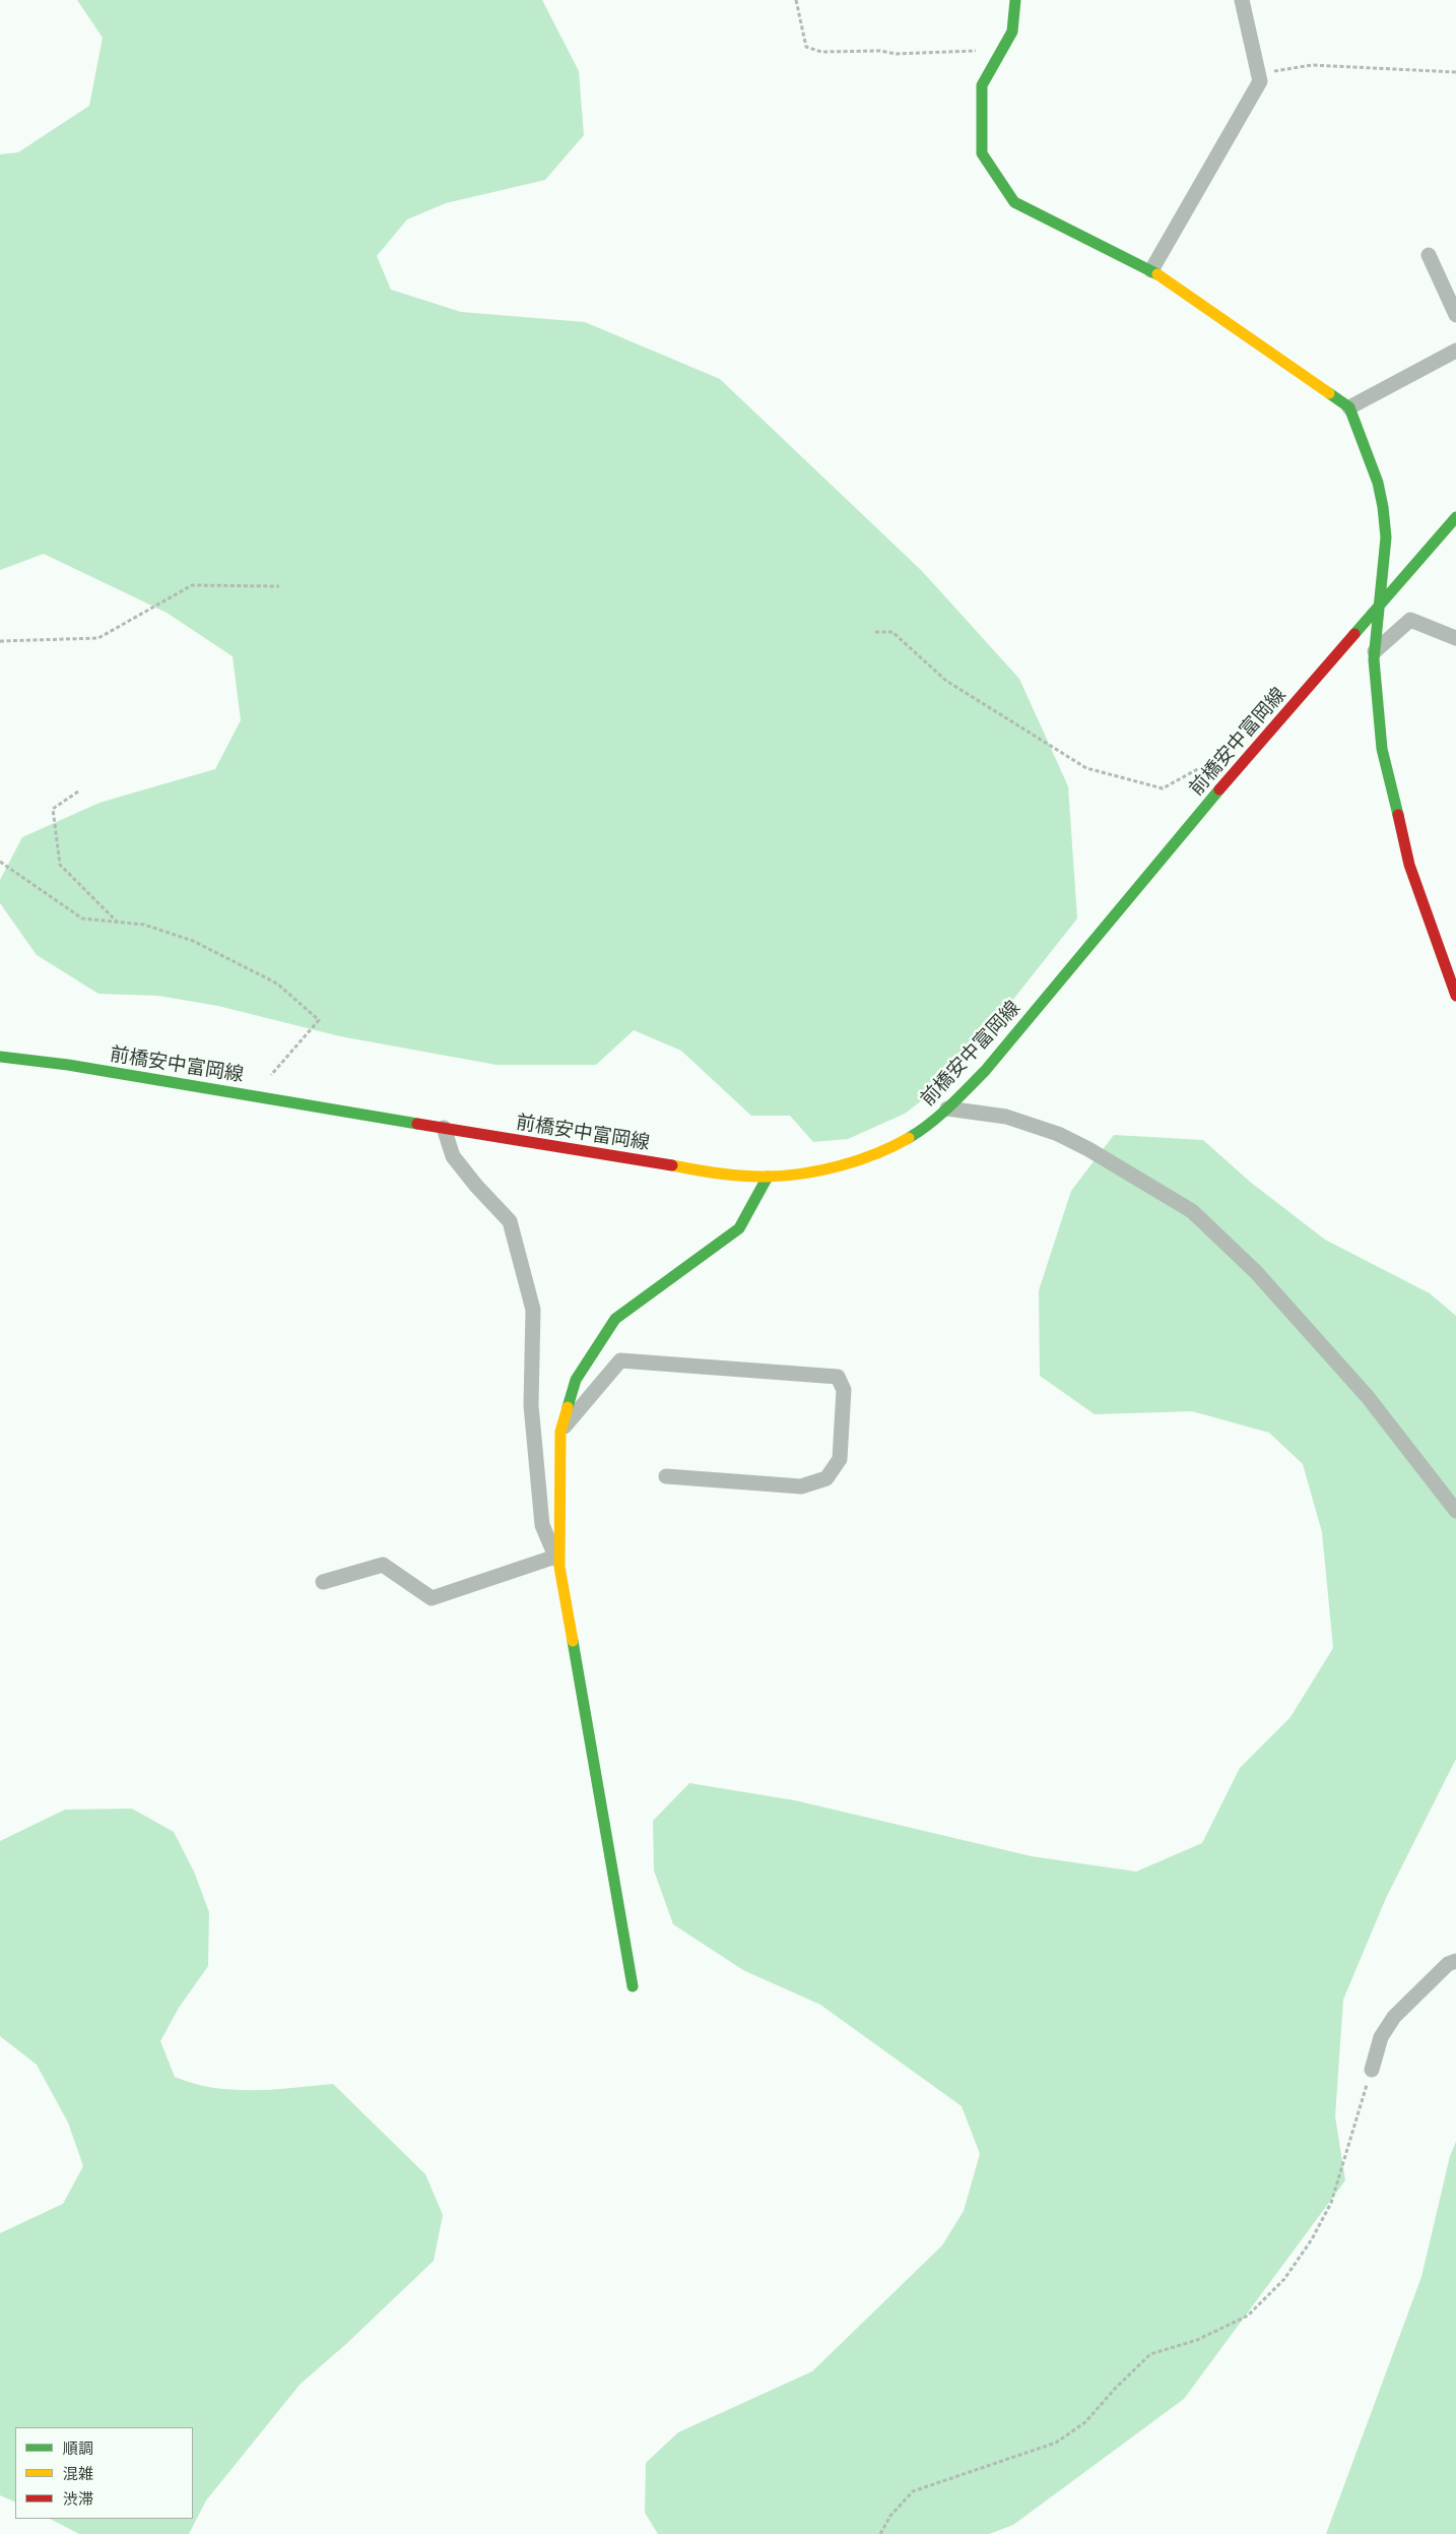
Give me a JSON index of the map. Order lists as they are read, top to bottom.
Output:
{
  "streets": {
    "street": ["前橋安中富岡線"]
  },
  "legend": ["順調", "混雑", "渋滞"]
}
